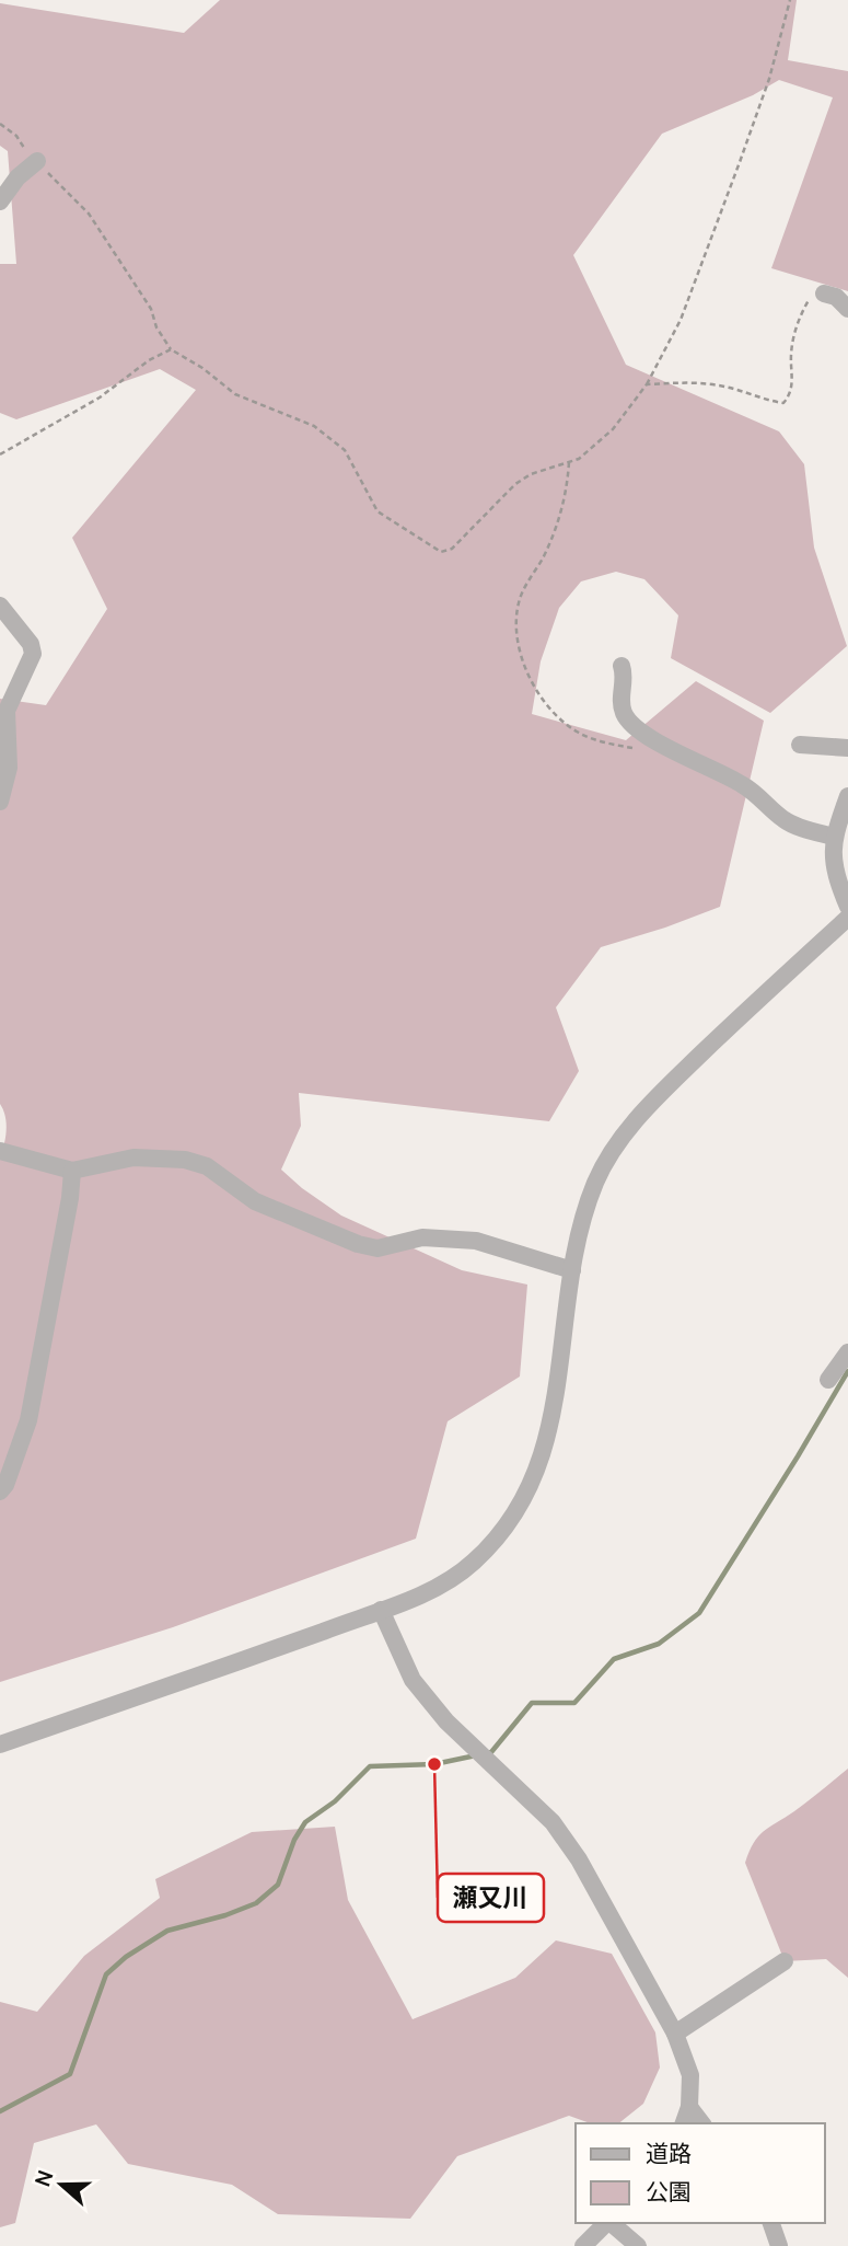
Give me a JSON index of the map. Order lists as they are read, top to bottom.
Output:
{
  "places": ["瀬又川"],
  "legend": ["道路", "公園"],
  "north": "left"
}
